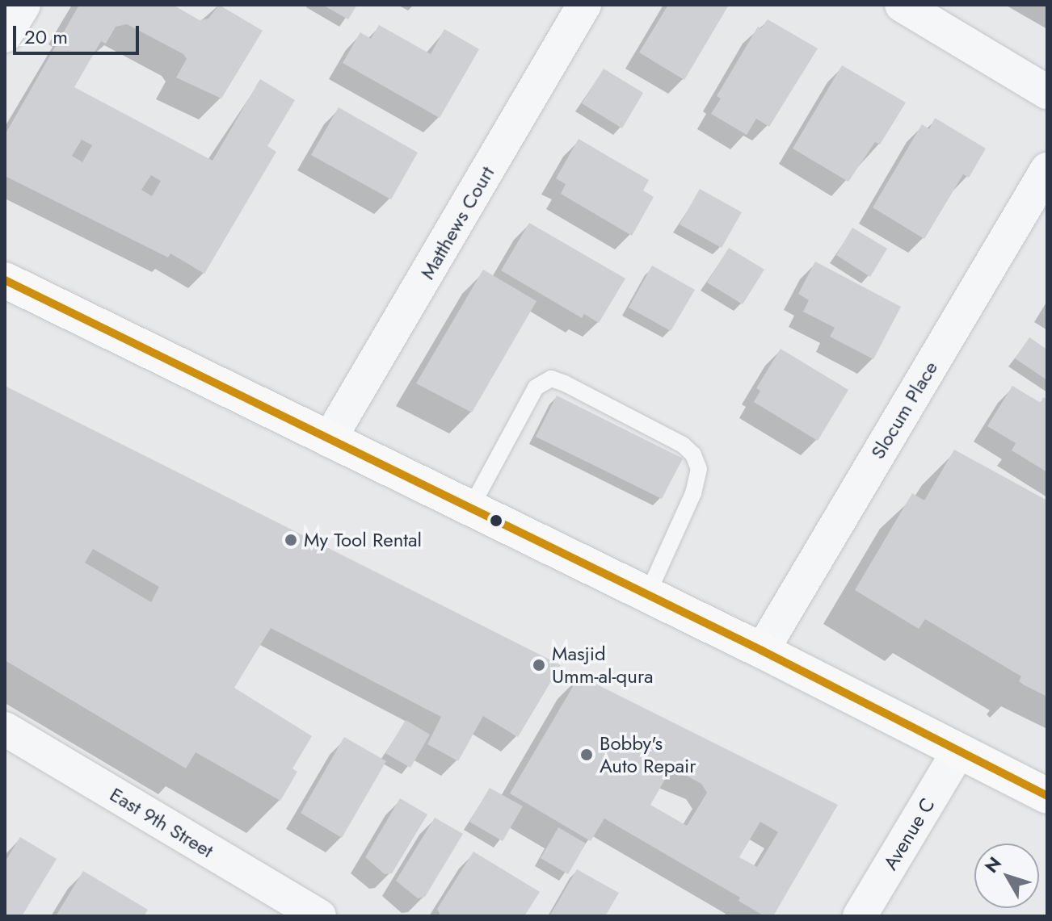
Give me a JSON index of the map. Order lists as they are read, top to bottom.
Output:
{
  "streets": {
    "street": [
      "Matthews Court",
      "Slocum Place",
      "East 9th Street",
      "Avenue C"
    ]
  },
  "places": ["My Tool Rental", "Masjid Umm-al-qura", "Bobby's Auto Repair"],
  "scale_bar": "20 m",
  "north": "top left"
}
